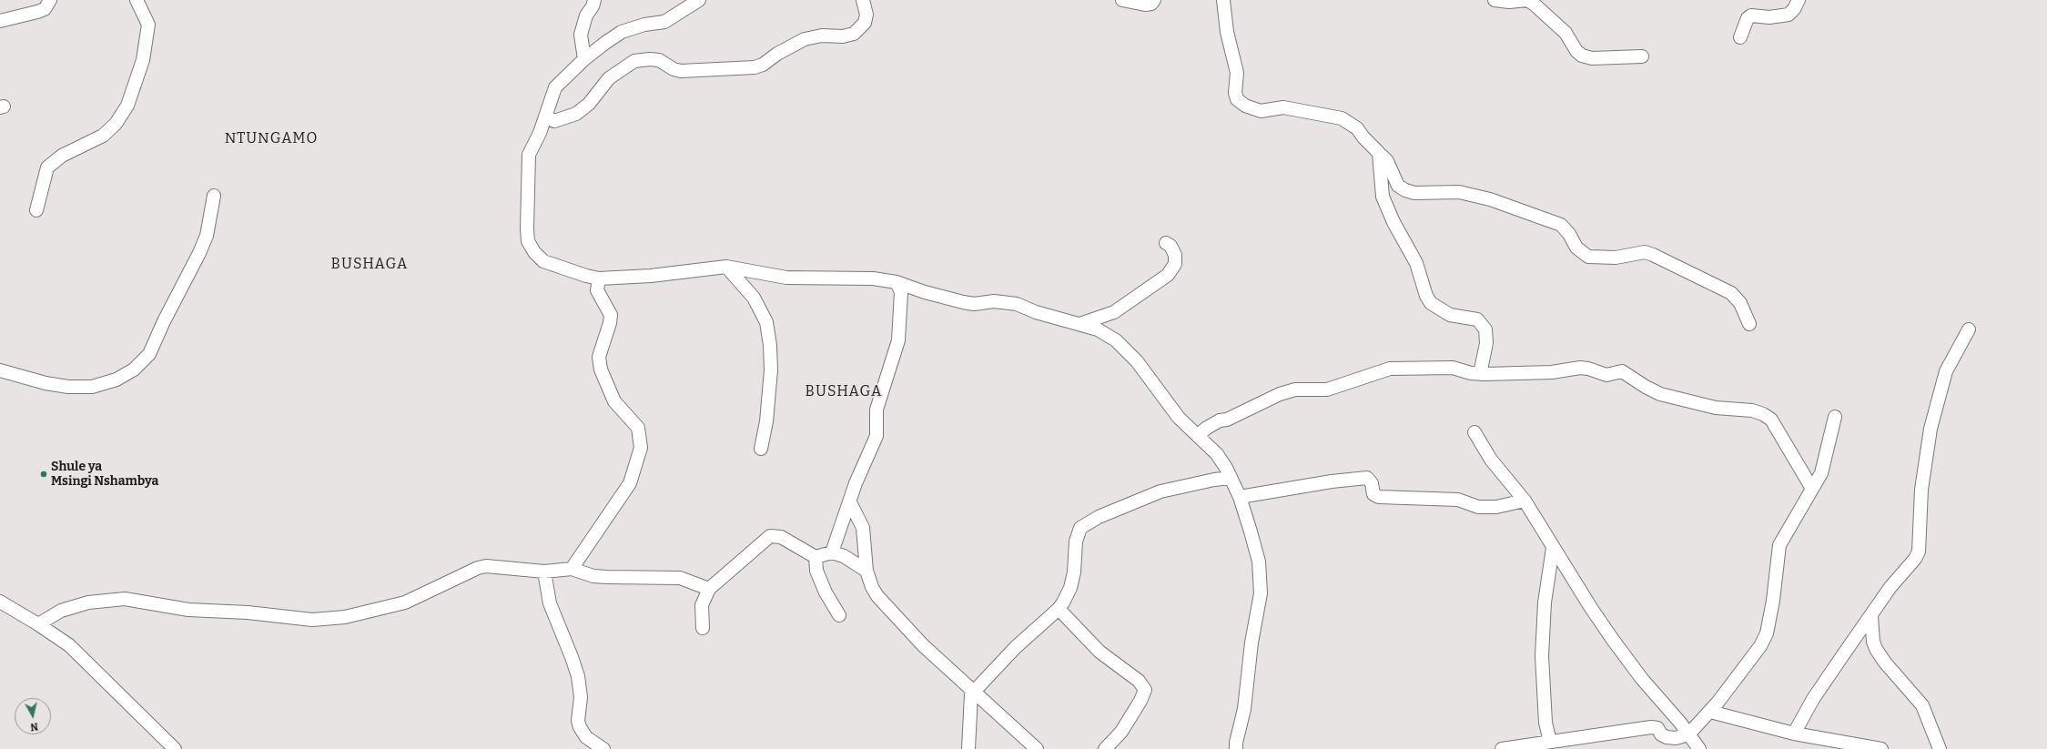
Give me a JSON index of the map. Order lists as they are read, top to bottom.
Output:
{
  "districts": ["NTUNGAMO", "BUSHAGA", "BUSHAGA"],
  "places": ["Shule ya Msingi Nshambya"],
  "north": "bottom"
}
